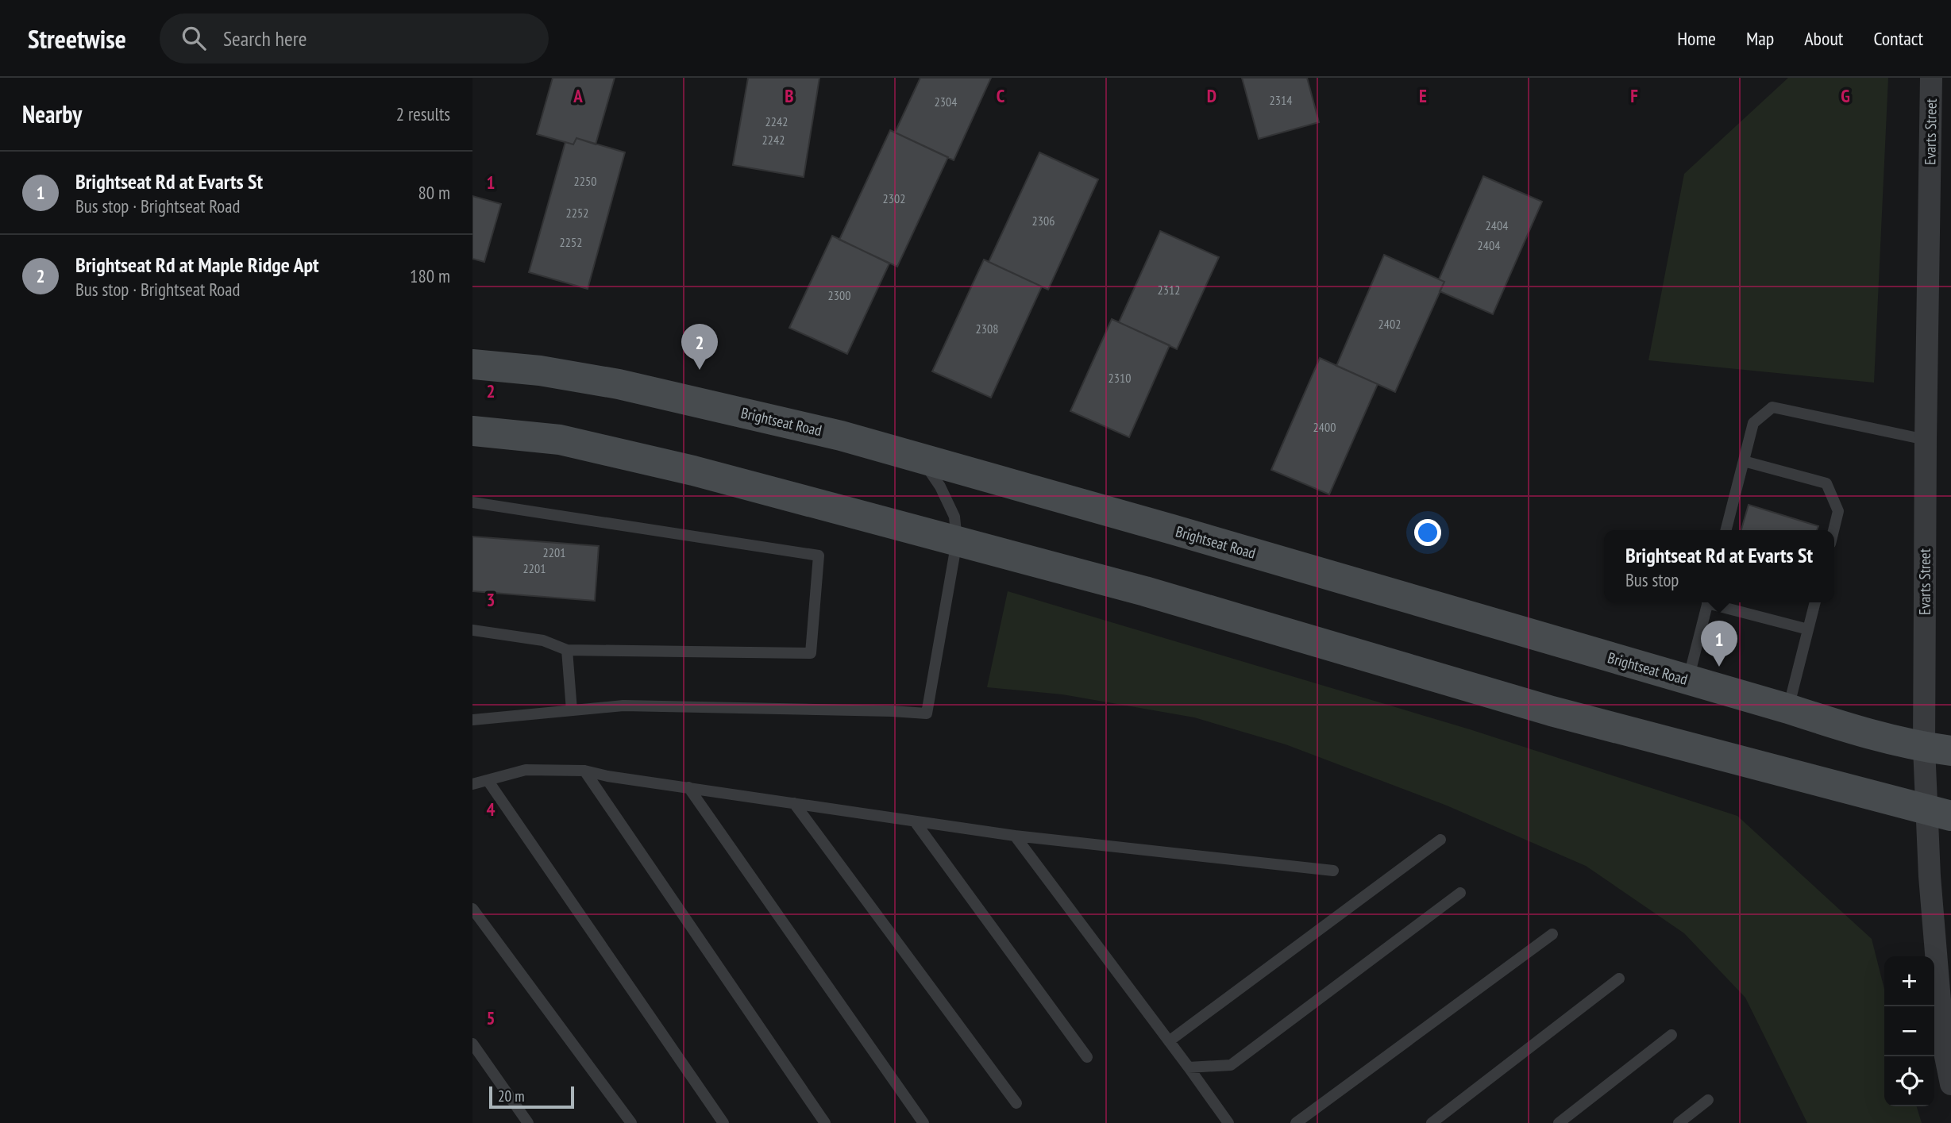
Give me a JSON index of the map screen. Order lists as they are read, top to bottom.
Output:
{
  "streets": {
    "street": ["Evarts Street", "Brightseat Road"]
  },
  "crossings": [
    ["Evarts Street", "Brightseat Road"]
  ],
  "house_numbers": [
    "2314",
    "2304",
    "2242",
    "2242",
    "2250",
    "2302",
    "2252",
    "2306",
    "2404",
    "2252",
    "2404",
    "2312",
    "2300",
    "2402",
    "2308",
    "2310",
    "2400",
    "2201",
    "2201"
  ],
  "scale_bar": "20 m",
  "page": {
    "header": "Streetwise",
    "search": "Search here",
    "nav": [
      "Home",
      "Map",
      "About",
      "Contact"
    ],
    "heading": ["Nearby", "2 results"],
    "list": [
      {
        "mark": "1",
        "name": "Brightseat Rd at Evarts St",
        "note": "Bus stop · Brightseat Road",
        "value": "80 m"
      },
      {
        "mark": "2",
        "name": "Brightseat Rd at Maple Ridge Apt",
        "note": "Bus stop · Brightseat Road",
        "value": "180 m"
      }
    ],
    "pins": ["2", "1"],
    "popup": ["Brightseat Rd at Evarts St", "Bus stop"],
    "map_buttons": ["+", "−"],
    "scale": "20 m"
  },
  "grid": {
    "columns": [
      "A",
      "B",
      "C",
      "D",
      "E",
      "F",
      "G"
    ],
    "rows": [
      "1",
      "2",
      "3",
      "4",
      "5"
    ]
  }
}
